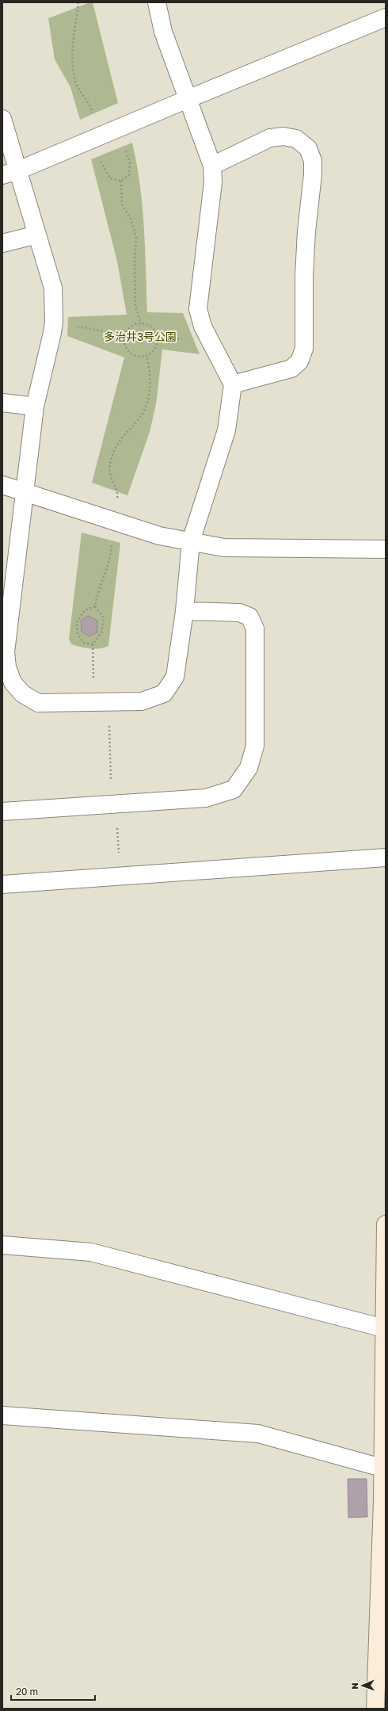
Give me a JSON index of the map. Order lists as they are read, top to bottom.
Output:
{
  "parks": ["多治井3号公園"],
  "scale_bar": "20 m",
  "north": "left"
}
